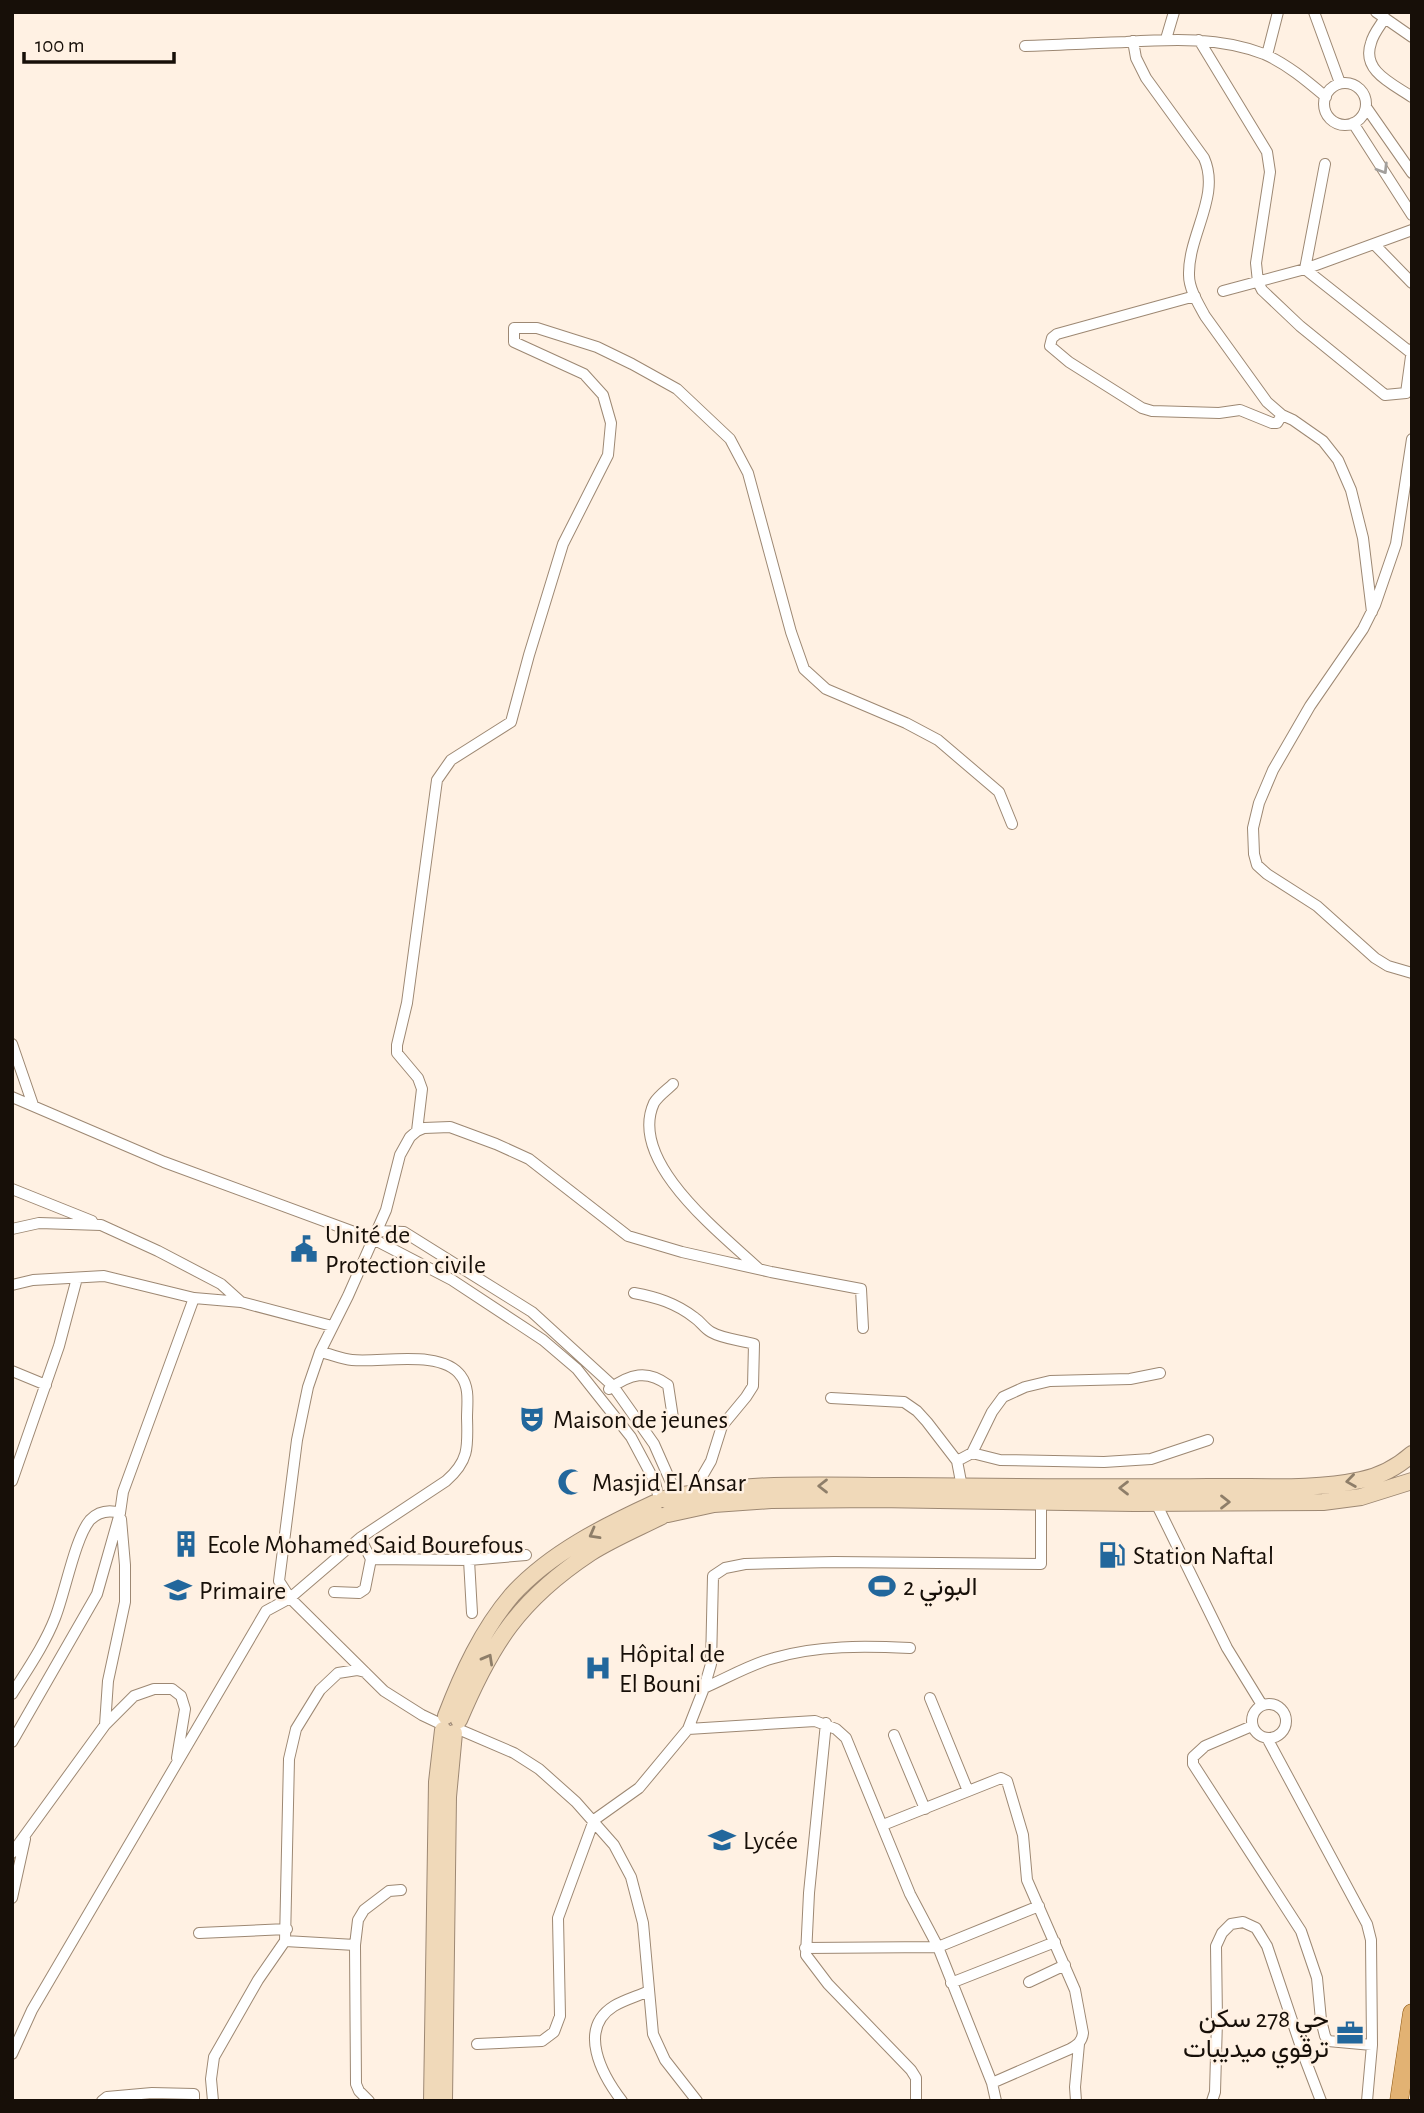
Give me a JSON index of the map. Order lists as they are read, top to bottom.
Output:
{
  "places": {
    "public building": ["Unité de Protection civile"],
    "theatre": ["Maison de jeunes"],
    "mosque": ["Masjid El Ansar"],
    "building": ["Ecole Mohamed Said Bourefous"],
    "fuel station": ["Station Naftal"],
    "sports": ["البوني 2"],
    "school or university": ["Primaire", "Lycée"],
    "hospital": ["Hôpital de El Bouni"],
    "office": ["حي 278 سكن ترقوي ميديبات"]
  },
  "scale_bar": "100 m"
}
